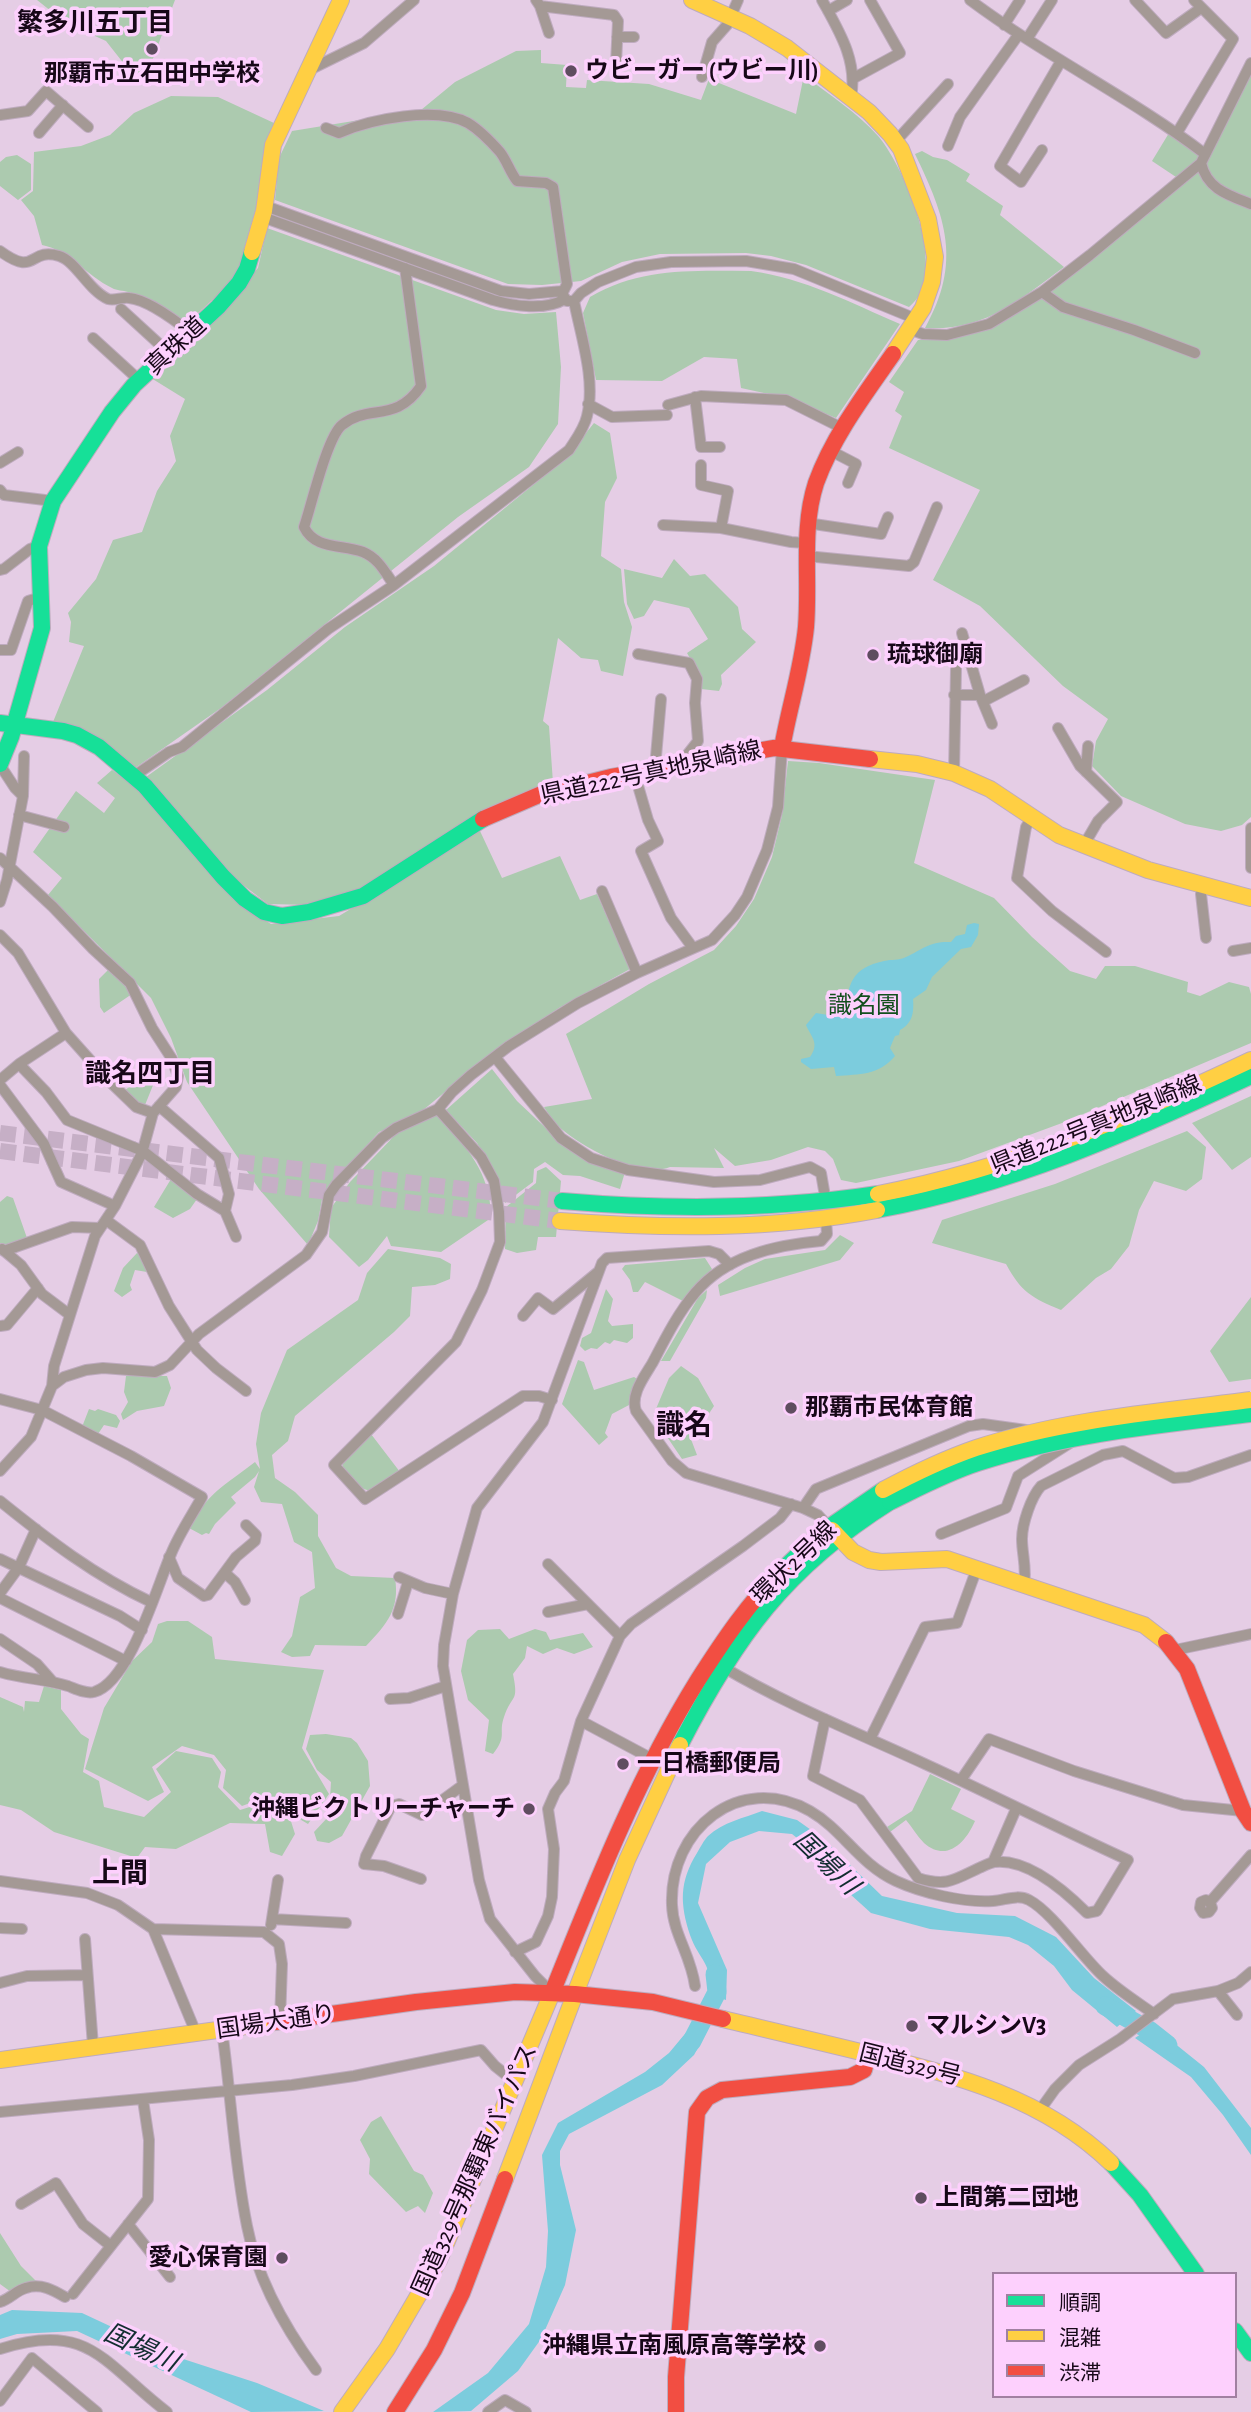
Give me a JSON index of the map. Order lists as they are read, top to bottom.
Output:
{
  "streets": {
    "main road": [
      "真珠道",
      "県道222号真地泉崎線",
      "環状2号線",
      "国場大通り",
      "国道329号",
      "国道329号那覇東バイパス"
    ]
  },
  "crossings": [
    ["真珠道", "県道222号真地泉崎線"],
    ["環状2号線", "国場大通り"],
    ["環状2号線", "国道329号"],
    ["環状2号線", "国道329号那覇東バイパス"],
    ["国場大通り", "国道329号"],
    ["国場大通り", "国道329号那覇東バイパス"],
    ["国道329号", "国道329号那覇東バイパス"]
  ],
  "districts": [
    "繁多川五丁目",
    "識名四丁目",
    "識名",
    "上間"
  ],
  "water": ["国場川"],
  "parks": ["識名園"],
  "places": [
    "那覇市立石田中学校",
    "ウビーガー (ウビー川)",
    "琉球御廟",
    "那覇市民体育館",
    "一日橋郵便局",
    "沖縄ビクトリーチャーチ",
    "マルシンV3",
    "上間第二団地",
    "愛心保育園",
    "沖縄県立南風原高等学校"
  ],
  "legend": ["順調", "混雑", "渋滞"]
}
